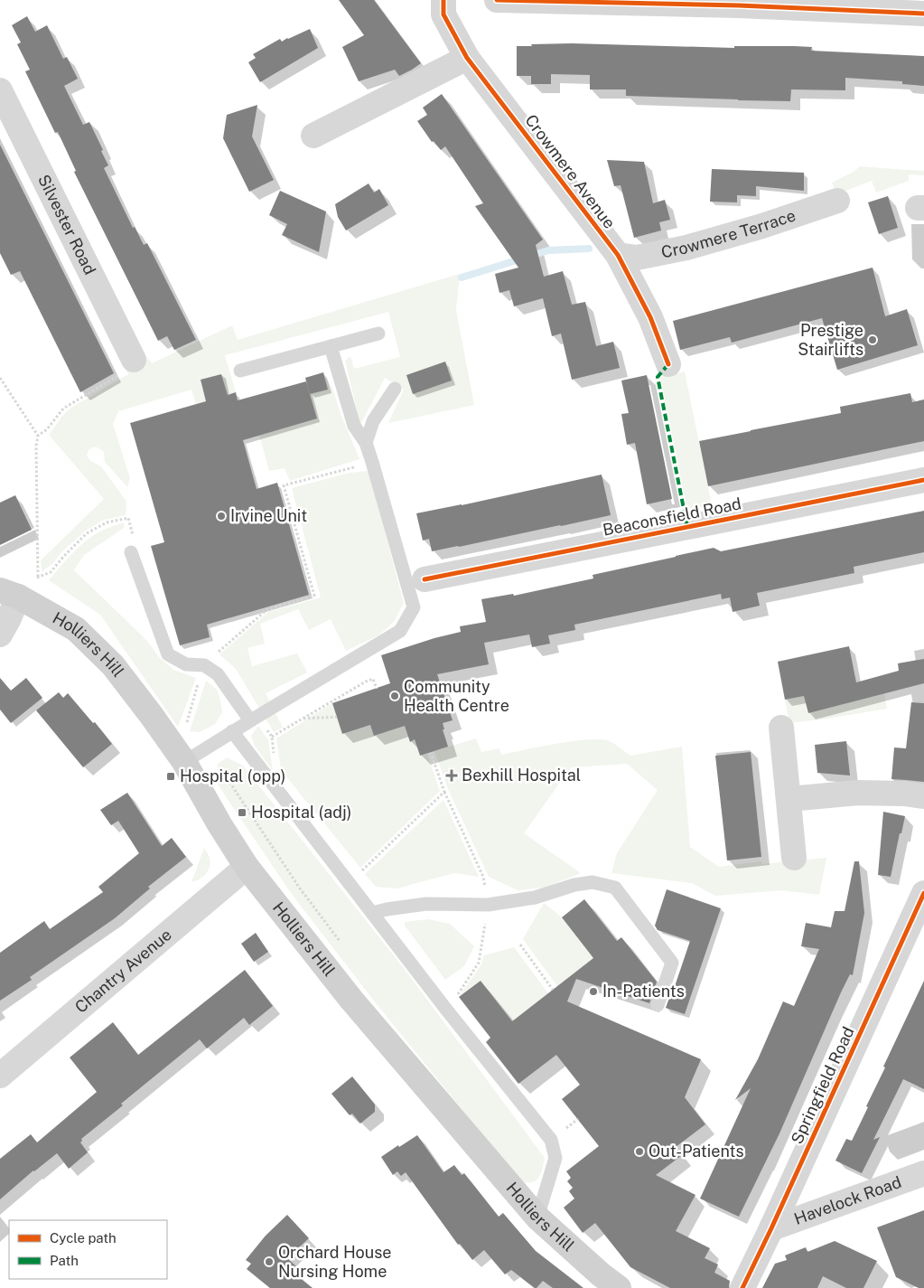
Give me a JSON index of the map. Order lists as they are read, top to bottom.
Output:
{
  "streets": {
    "main road": ["Holliers Hill"],
    "street": [
      "Crowmere Avenue",
      "Silvester Road",
      "Crowmere Terrace",
      "Beaconsfield Road",
      "Chantry Avenue",
      "Springfield Road",
      "Havelock Road"
    ]
  },
  "crossings": [
    ["Crowmere Avenue", "Crowmere Terrace"],
    ["Holliers Hill", "Chantry Avenue"],
    ["Springfield Road", "Havelock Road"]
  ],
  "places": {
    "other": [
      "Prestige Stairlifts",
      "Irvine Unit",
      "Community Health Centre",
      "In-Patients",
      "Out-Patients",
      "Orchard House Nursing Home"
    ],
    "health": ["Bexhill Hospital"],
    "transit": ["Hospital (opp)", "Hospital (adj)"]
  },
  "legend": ["Cycle path", "Path"]
}
